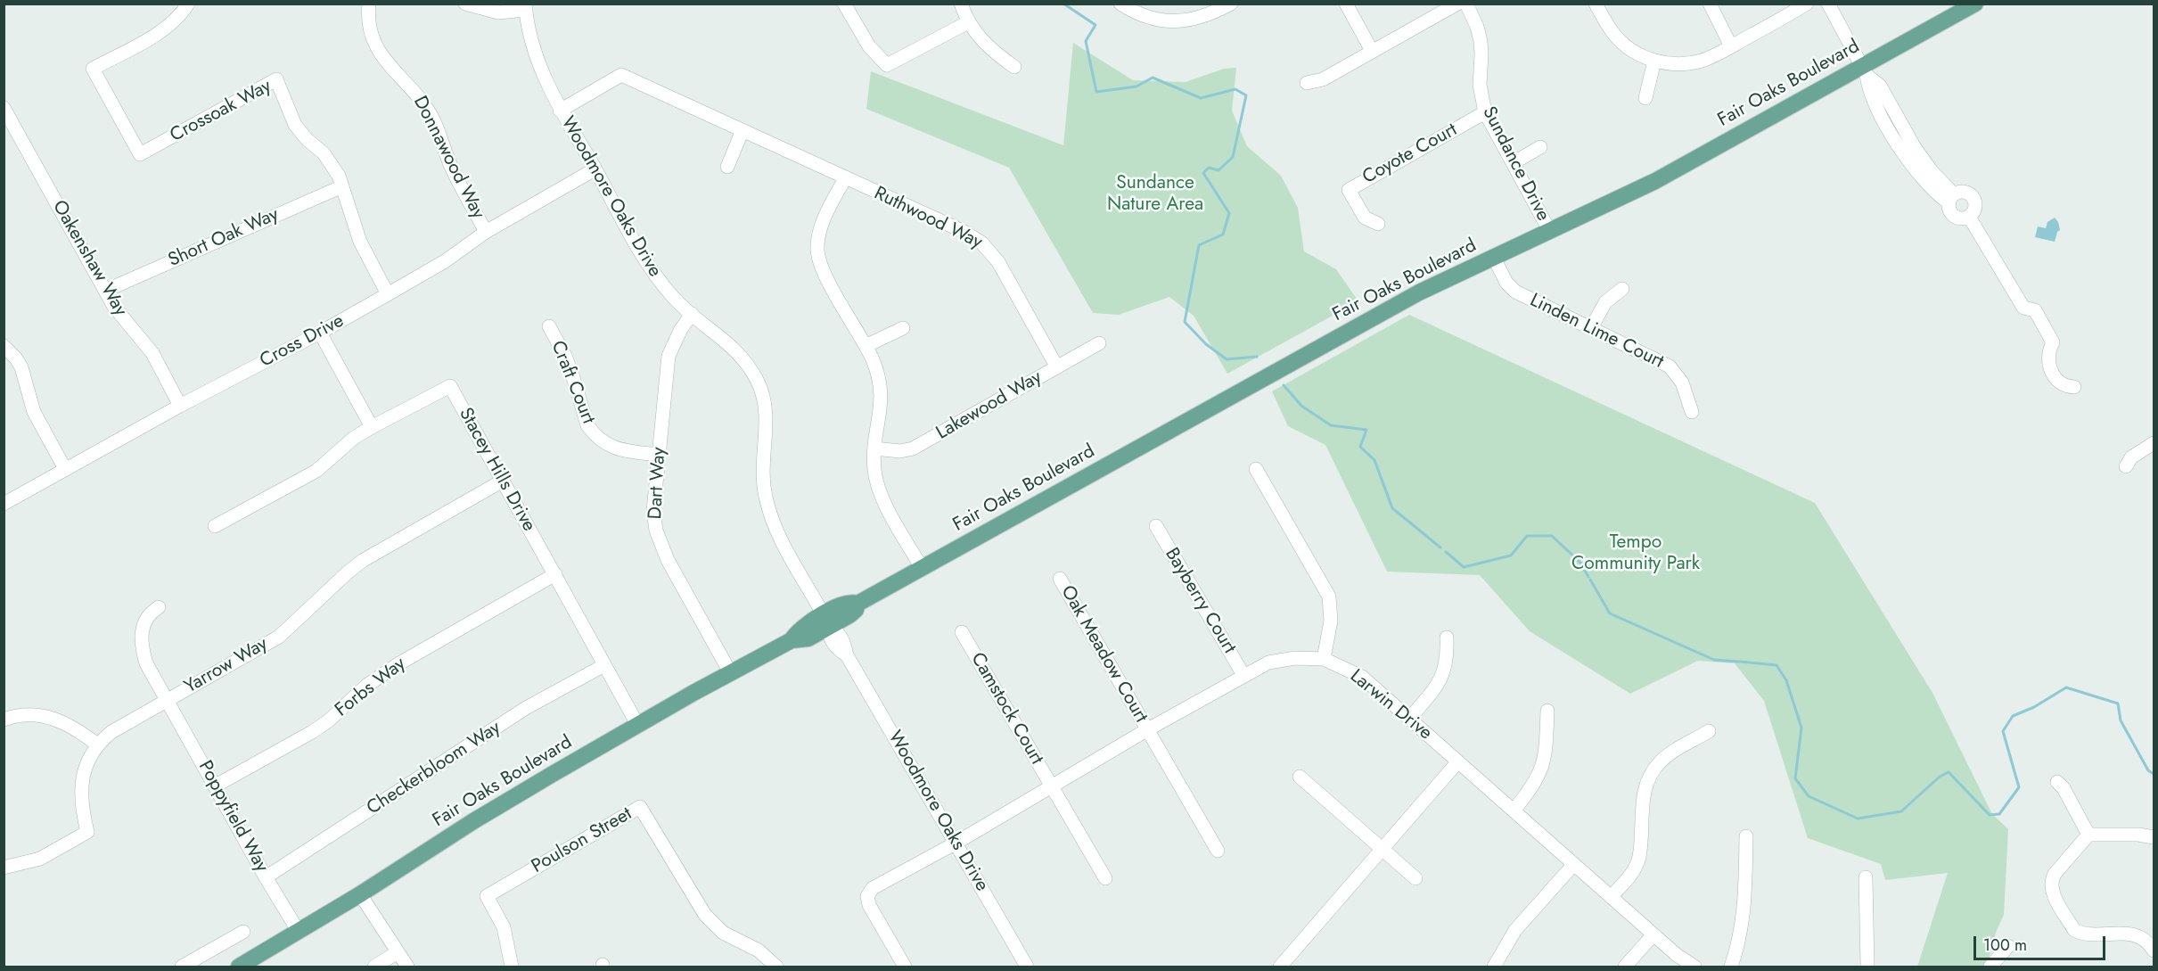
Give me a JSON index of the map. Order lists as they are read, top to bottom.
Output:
{
  "streets": {
    "main road": ["Fair Oaks Boulevard"],
    "street": [
      "Crossoak Way",
      "Coyote Court",
      "Donnawood Way",
      "Sundance Drive",
      "Woodmore Oaks Drive",
      "Ruthwood Way",
      "Short Oak Way",
      "Oakenshaw Way",
      "Linden Lime Court",
      "Cross Drive",
      "Craft Court",
      "Lakewood Way",
      "Stacey Hills Drive",
      "Dart Way",
      "Bayberry Court",
      "Oak Meadow Court",
      "Yarrow Way",
      "Forbs Way",
      "Larwin Drive",
      "Camstock Court",
      "Checkerbloom Way",
      "Poppyfield Way",
      "Poulson Street"
    ]
  },
  "crossings": [
    ["Fair Oaks Boulevard", "Sundance Drive"],
    ["Fair Oaks Boulevard", "Woodmore Oaks Drive"],
    ["Fair Oaks Boulevard", "Linden Lime Court"],
    ["Fair Oaks Boulevard", "Stacey Hills Drive"],
    ["Fair Oaks Boulevard", "Dart Way"],
    ["Fair Oaks Boulevard", "Poppyfield Way"],
    ["Crossoak Way", "Short Oak Way"],
    ["Crossoak Way", "Cross Drive"],
    ["Coyote Court", "Sundance Drive"],
    ["Donnawood Way", "Cross Drive"],
    ["Woodmore Oaks Drive", "Ruthwood Way"],
    ["Woodmore Oaks Drive", "Cross Drive"],
    ["Woodmore Oaks Drive", "Dart Way"],
    ["Woodmore Oaks Drive", "Larwin Drive"],
    ["Ruthwood Way", "Lakewood Way"],
    ["Short Oak Way", "Oakenshaw Way"],
    ["Oakenshaw Way", "Cross Drive"],
    ["Craft Court", "Dart Way"],
    ["Stacey Hills Drive", "Yarrow Way"],
    ["Stacey Hills Drive", "Forbs Way"],
    ["Stacey Hills Drive", "Checkerbloom Way"],
    ["Bayberry Court", "Larwin Drive"],
    ["Oak Meadow Court", "Larwin Drive"],
    ["Yarrow Way", "Poppyfield Way"],
    ["Forbs Way", "Poppyfield Way"],
    ["Larwin Drive", "Camstock Court"],
    ["Checkerbloom Way", "Poppyfield Way"]
  ],
  "parks": ["Sundance Nature Area", "Tempo Community Park"],
  "scale_bar": "100 m"
}
